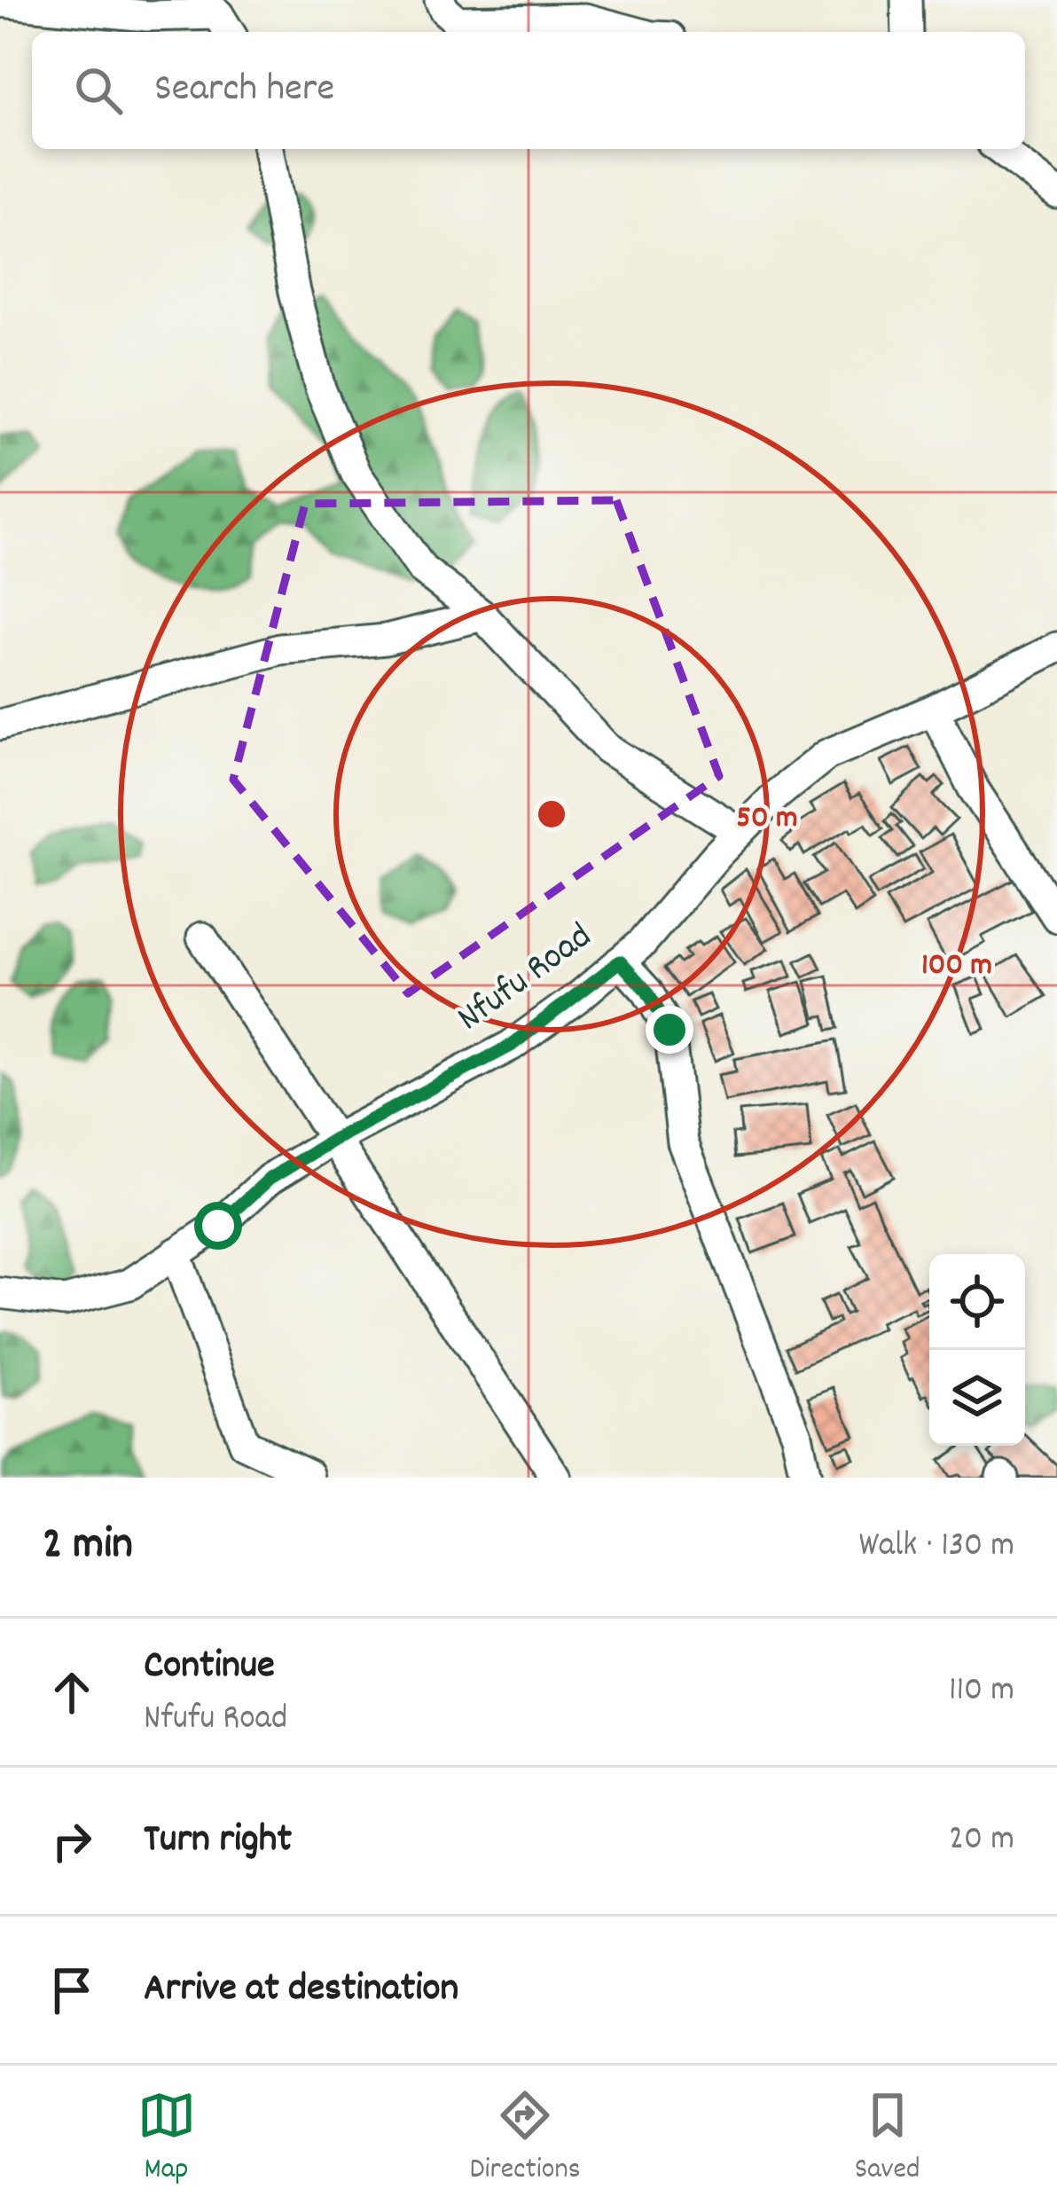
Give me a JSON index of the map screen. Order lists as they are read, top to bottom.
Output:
{
  "streets": {
    "street": ["Nfufu Road"]
  },
  "page": {
    "search": "Search here",
    "heading": ["2 min", "Walk · 130 m"],
    "list": [
      ["Continue", "Nfufu Road", "110 m"],
      ["Turn right", "20 m"],
      "Arrive at destination"
    ],
    "nav": ["Map", "Directions", "Saved"]
  },
  "rings": ["50 m", "100 m"]
}
